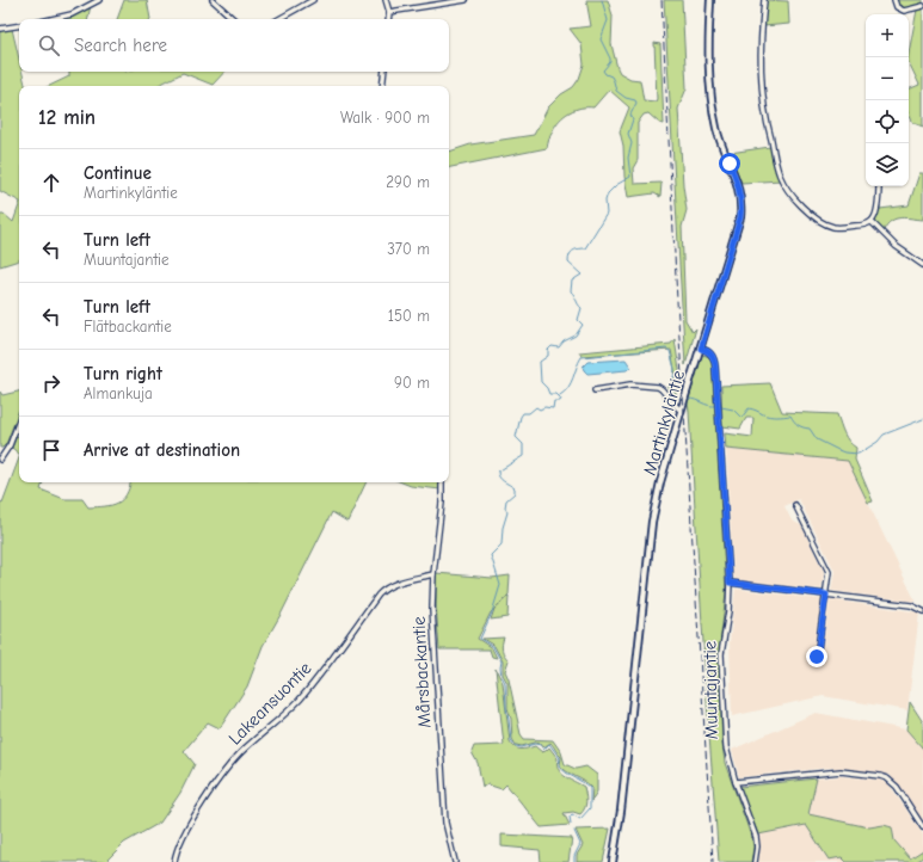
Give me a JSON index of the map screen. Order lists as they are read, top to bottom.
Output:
{
  "streets": {
    "street": [
      "Martinkyläntie",
      "Mårsbackantie",
      "Muuntajantie",
      "Lakeansuontie"
    ]
  },
  "crossings": [
    ["Martinkyläntie", "Muuntajantie"],
    ["Mårsbackantie", "Lakeansuontie"]
  ],
  "page": {
    "map_buttons": ["+", "−"],
    "search": "Search here",
    "heading": ["12 min", "Walk · 900 m"],
    "list": [
      ["Continue", "Martinkyläntie", "290 m"],
      ["Turn left", "Muuntajantie", "370 m"],
      ["Turn left", "Flätbackantie", "150 m"],
      ["Turn right", "Almankuja", "90 m"],
      "Arrive at destination"
    ]
  }
}
